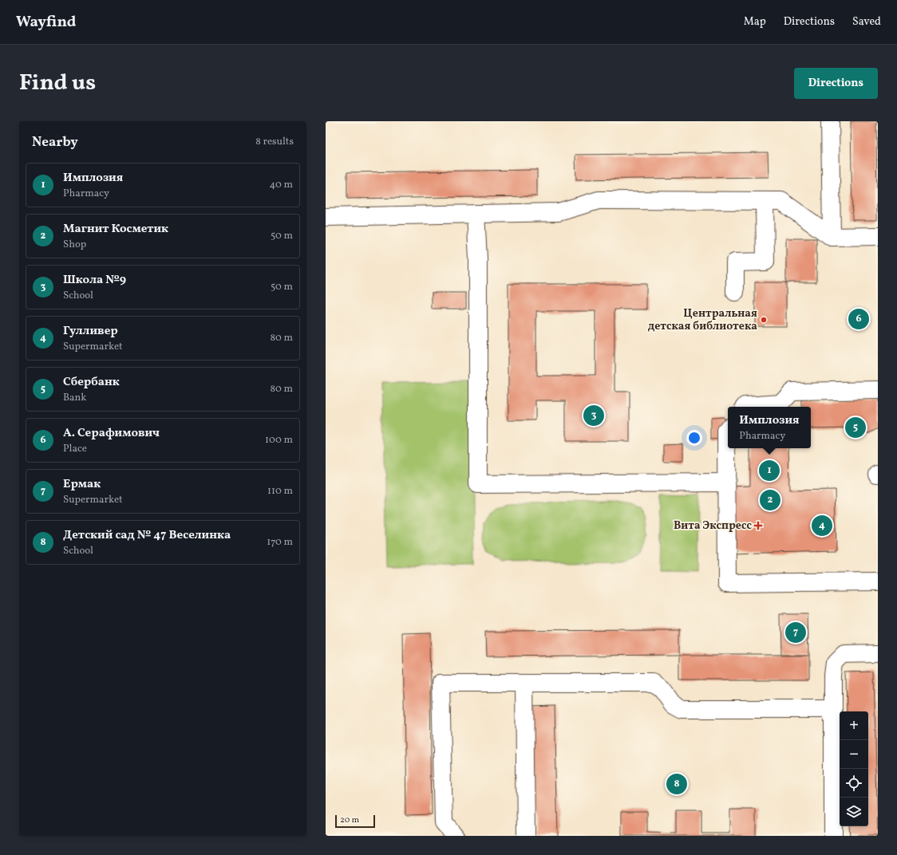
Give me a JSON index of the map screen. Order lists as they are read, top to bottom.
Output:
{
  "places": {
    "other": ["Центральная детская библиотека"],
    "health": ["Вита Экспресс"]
  },
  "scale_bar": "20 m",
  "page": {
    "header": "Wayfind",
    "nav": ["Map", "Directions", "Saved"],
    "title": "Find us",
    "buttons": "Directions",
    "heading": ["Nearby", "8 results"],
    "list": [
      {
        "mark": "1",
        "name": "Имплозия",
        "note": "Pharmacy",
        "value": "40 m"
      },
      {
        "mark": "2",
        "name": "Магнит Косметик",
        "note": "Shop",
        "value": "50 m"
      },
      {
        "mark": "3",
        "name": "Школа №9",
        "note": "School",
        "value": "50 m"
      },
      {
        "mark": "4",
        "name": "Гулливер",
        "note": "Supermarket",
        "value": "80 m"
      },
      {
        "mark": "5",
        "name": "Сбербанк",
        "note": "Bank",
        "value": "80 m"
      },
      {
        "mark": "6",
        "name": "А. Серафимович",
        "note": "Place",
        "value": "100 m"
      },
      {
        "mark": "7",
        "name": "Ермак",
        "note": "Supermarket",
        "value": "110 m"
      },
      {
        "mark": "8",
        "name": "Детский сад № 47 Веселинка",
        "note": "School",
        "value": "170 m"
      }
    ],
    "pins": [
      "6",
      "3",
      "5",
      "1",
      "2",
      "4",
      "7",
      "8"
    ],
    "popup": ["Имплозия", "Pharmacy"],
    "map_buttons": ["+", "−"],
    "scale": "20 m"
  }
}
